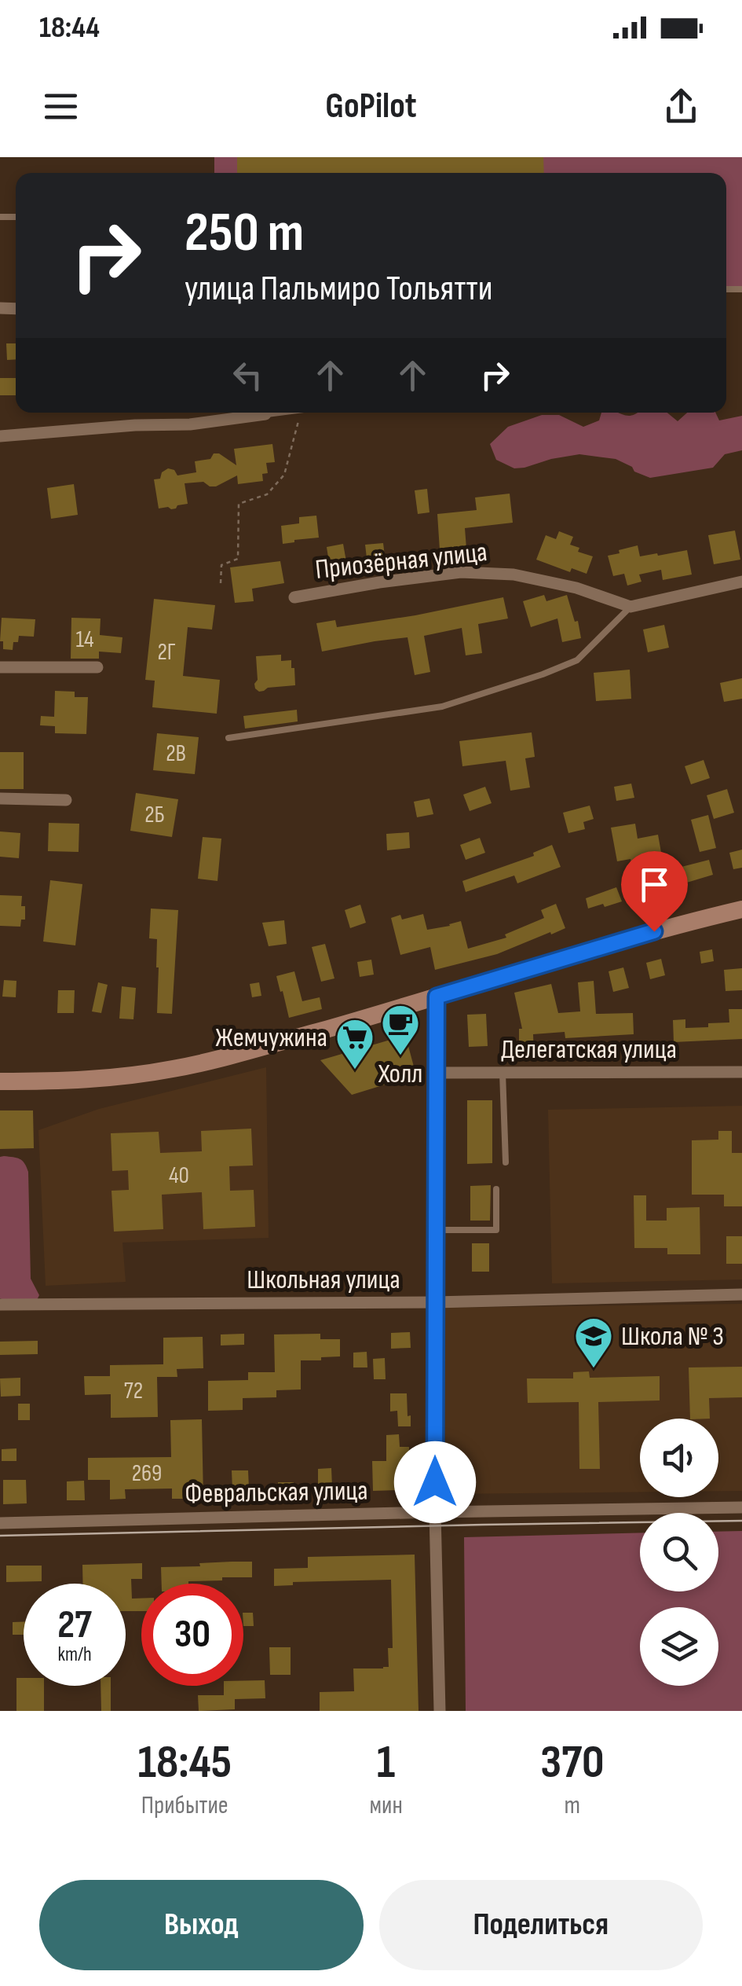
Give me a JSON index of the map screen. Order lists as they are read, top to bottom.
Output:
{
  "streets": {
    "street": [
      "Приозёрная улица",
      "Делегатская улица",
      "Школьная улица",
      "Февральская улица"
    ]
  },
  "places": {
    "cafe": ["Холл"],
    "supermarket": ["Жемчужина"],
    "school or university": ["Школа № 3"]
  },
  "house_numbers": [
    "14",
    "2Г",
    "2В",
    "2Б",
    "40",
    "72",
    "269"
  ],
  "page": {
    "status": "18:44",
    "header": "GoPilot",
    "turn": ["250 m", "улица Пальмиро Тольятти"],
    "speed": "27 km/h",
    "limit": "30",
    "eta": [
      "18:45",
      "Прибытие",
      "1",
      "мин",
      "370",
      "m"
    ],
    "buttons": ["Выход", "Поделиться"]
  }
}
